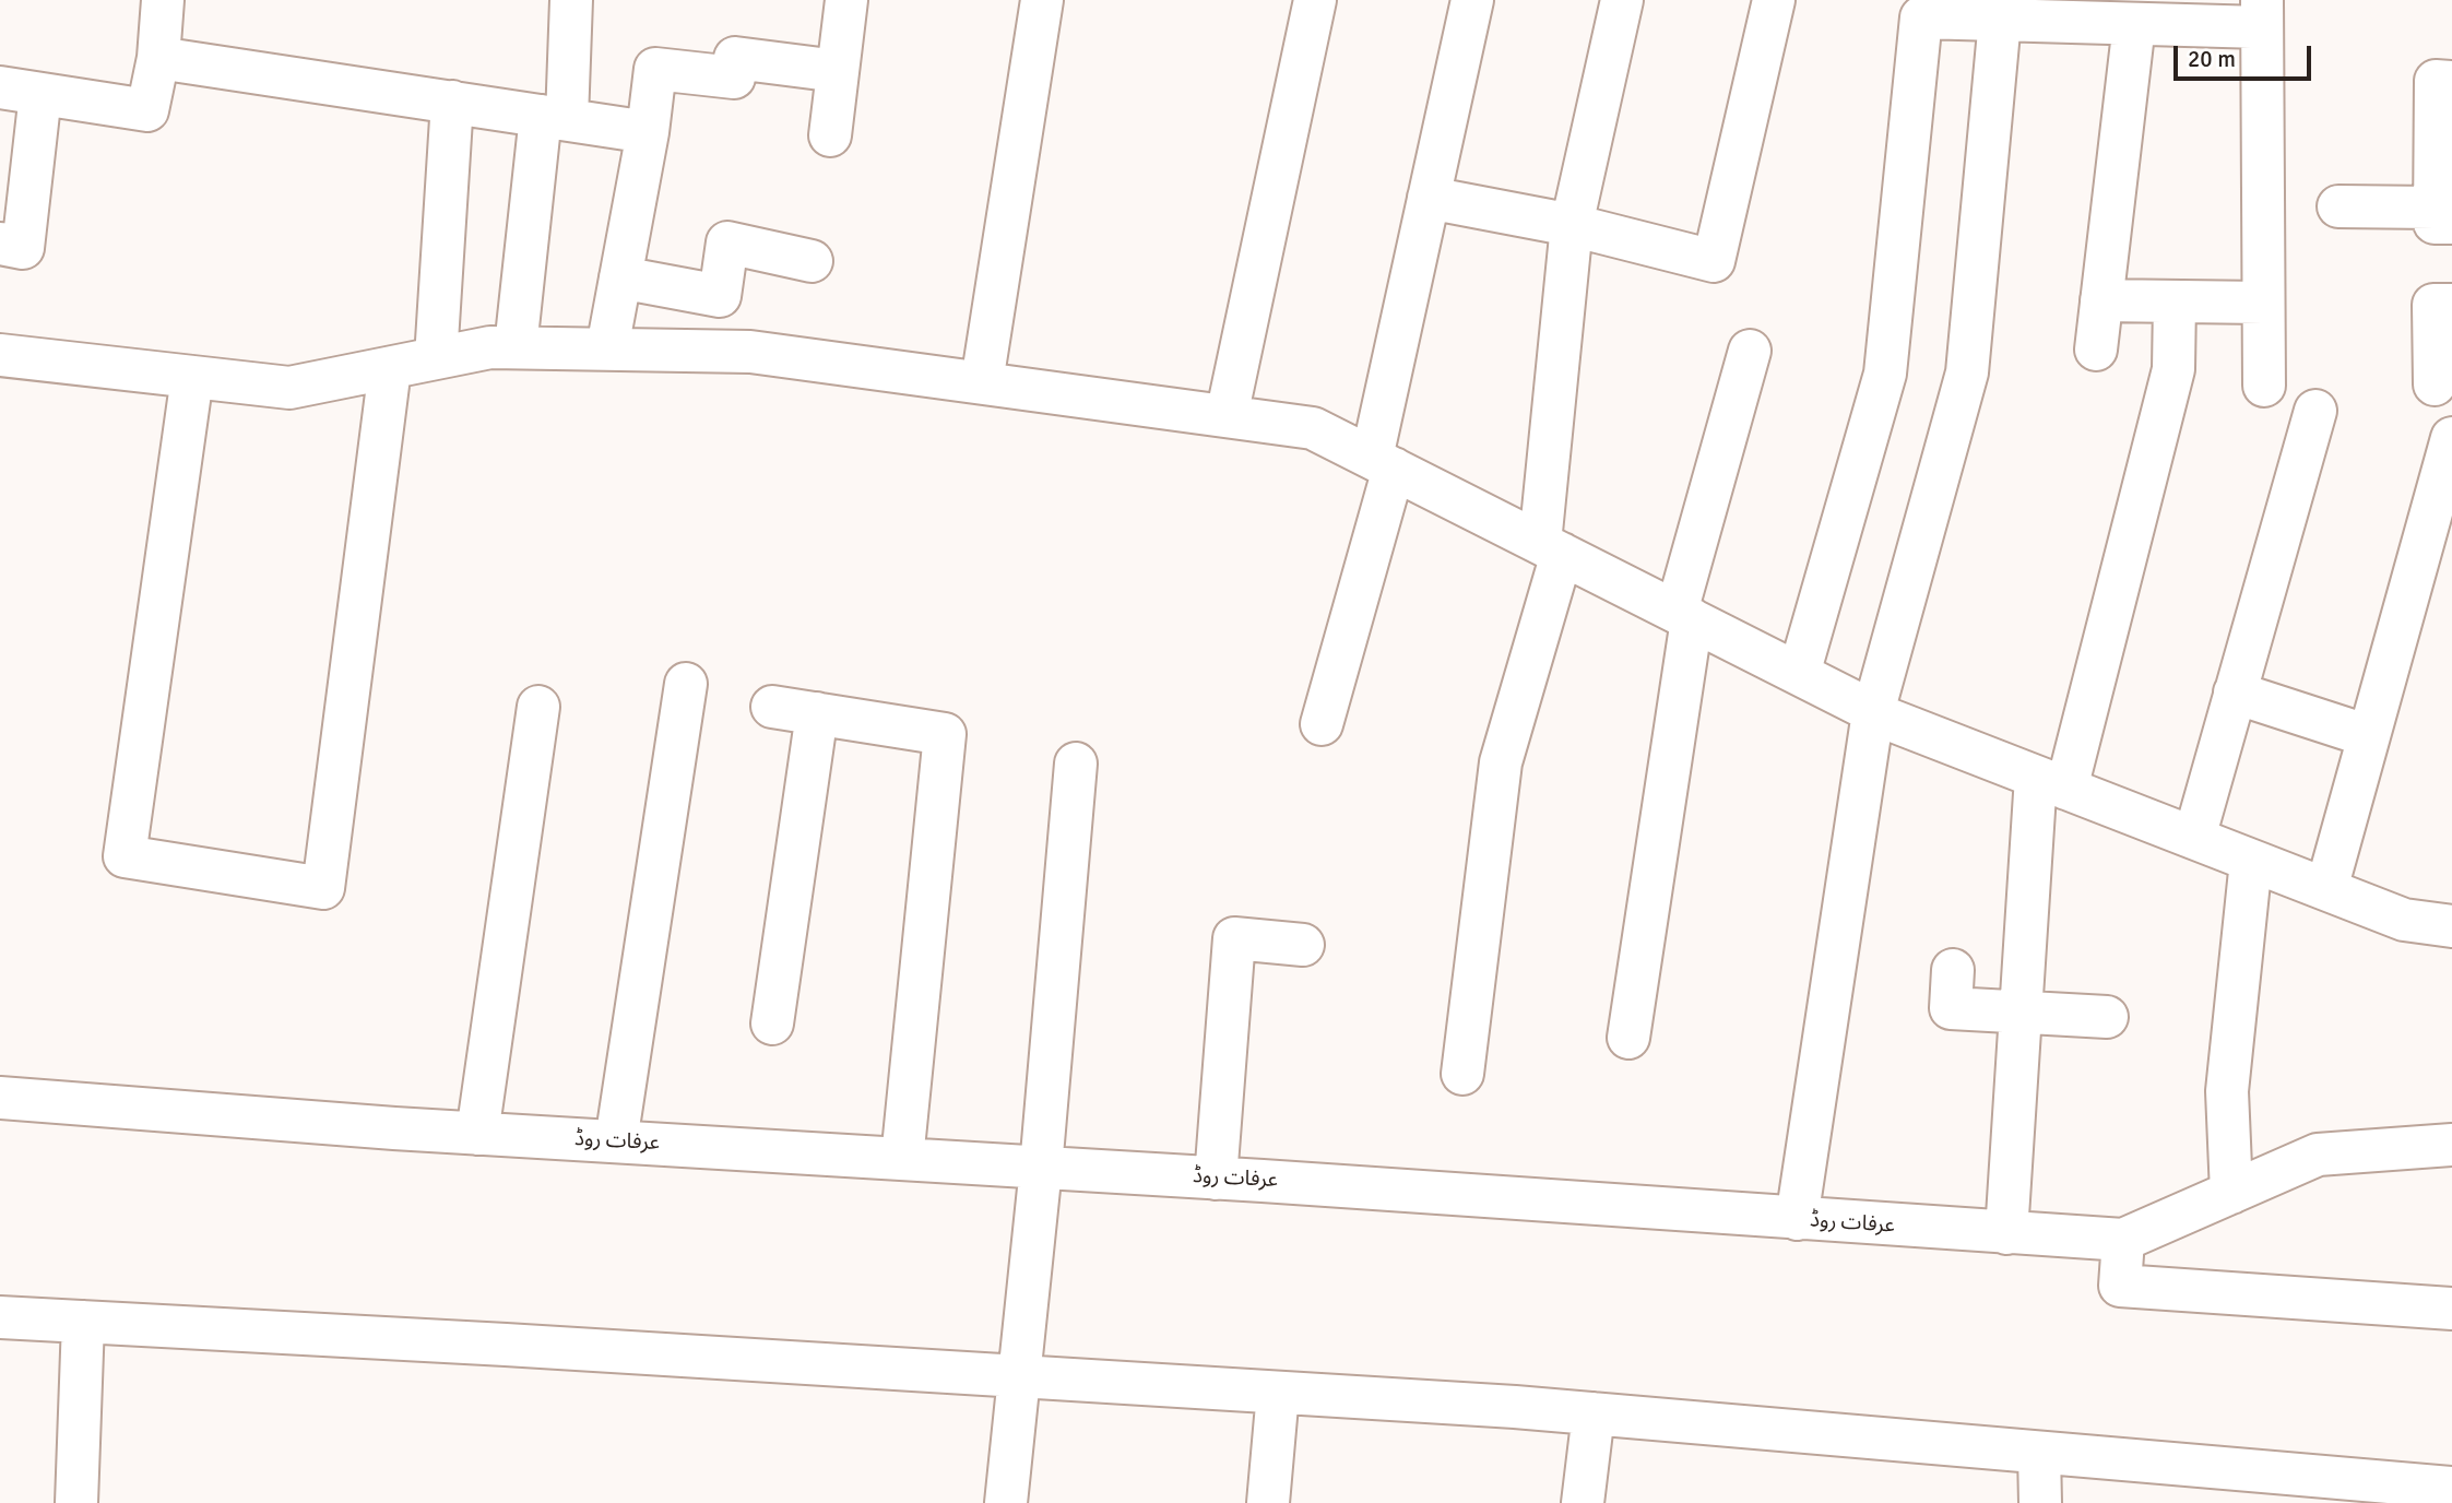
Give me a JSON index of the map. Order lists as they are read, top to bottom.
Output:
{
  "streets": {
    "street": ["عرفات روڈ"]
  },
  "scale_bar": "20 m"
}
